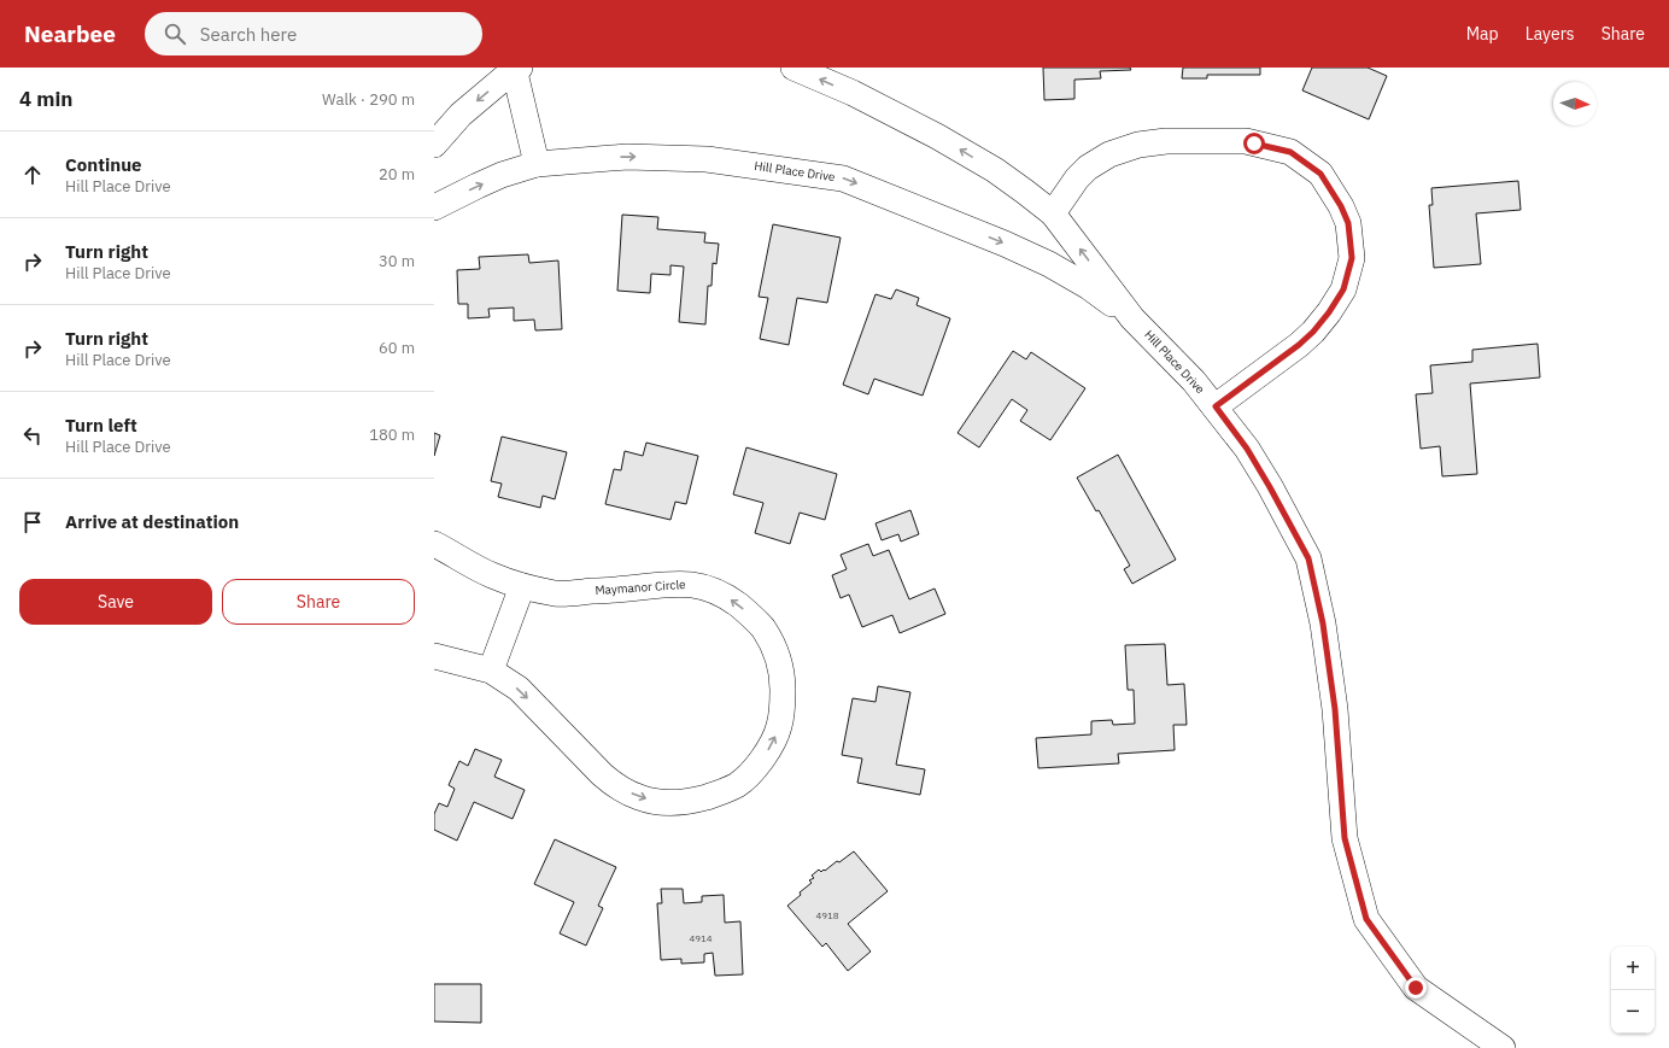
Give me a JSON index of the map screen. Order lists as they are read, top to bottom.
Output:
{
  "streets": {
    "street": ["Hill Place Drive", "Maymanor Circle"]
  },
  "house_numbers": ["4918", "4914"],
  "north": "right",
  "page": {
    "header": "Nearbee",
    "search": "Search here",
    "nav": ["Map", "Layers", "Share"],
    "heading": ["4 min", "Walk · 290 m"],
    "list": [
      ["Continue", "Hill Place Drive", "20 m"],
      ["Turn right", "Hill Place Drive", "30 m"],
      ["Turn right", "Hill Place Drive", "60 m"],
      ["Turn left", "Hill Place Drive", "180 m"],
      "Arrive at destination"
    ],
    "buttons": ["Save", "Share"],
    "map_buttons": ["+", "−"]
  }
}
